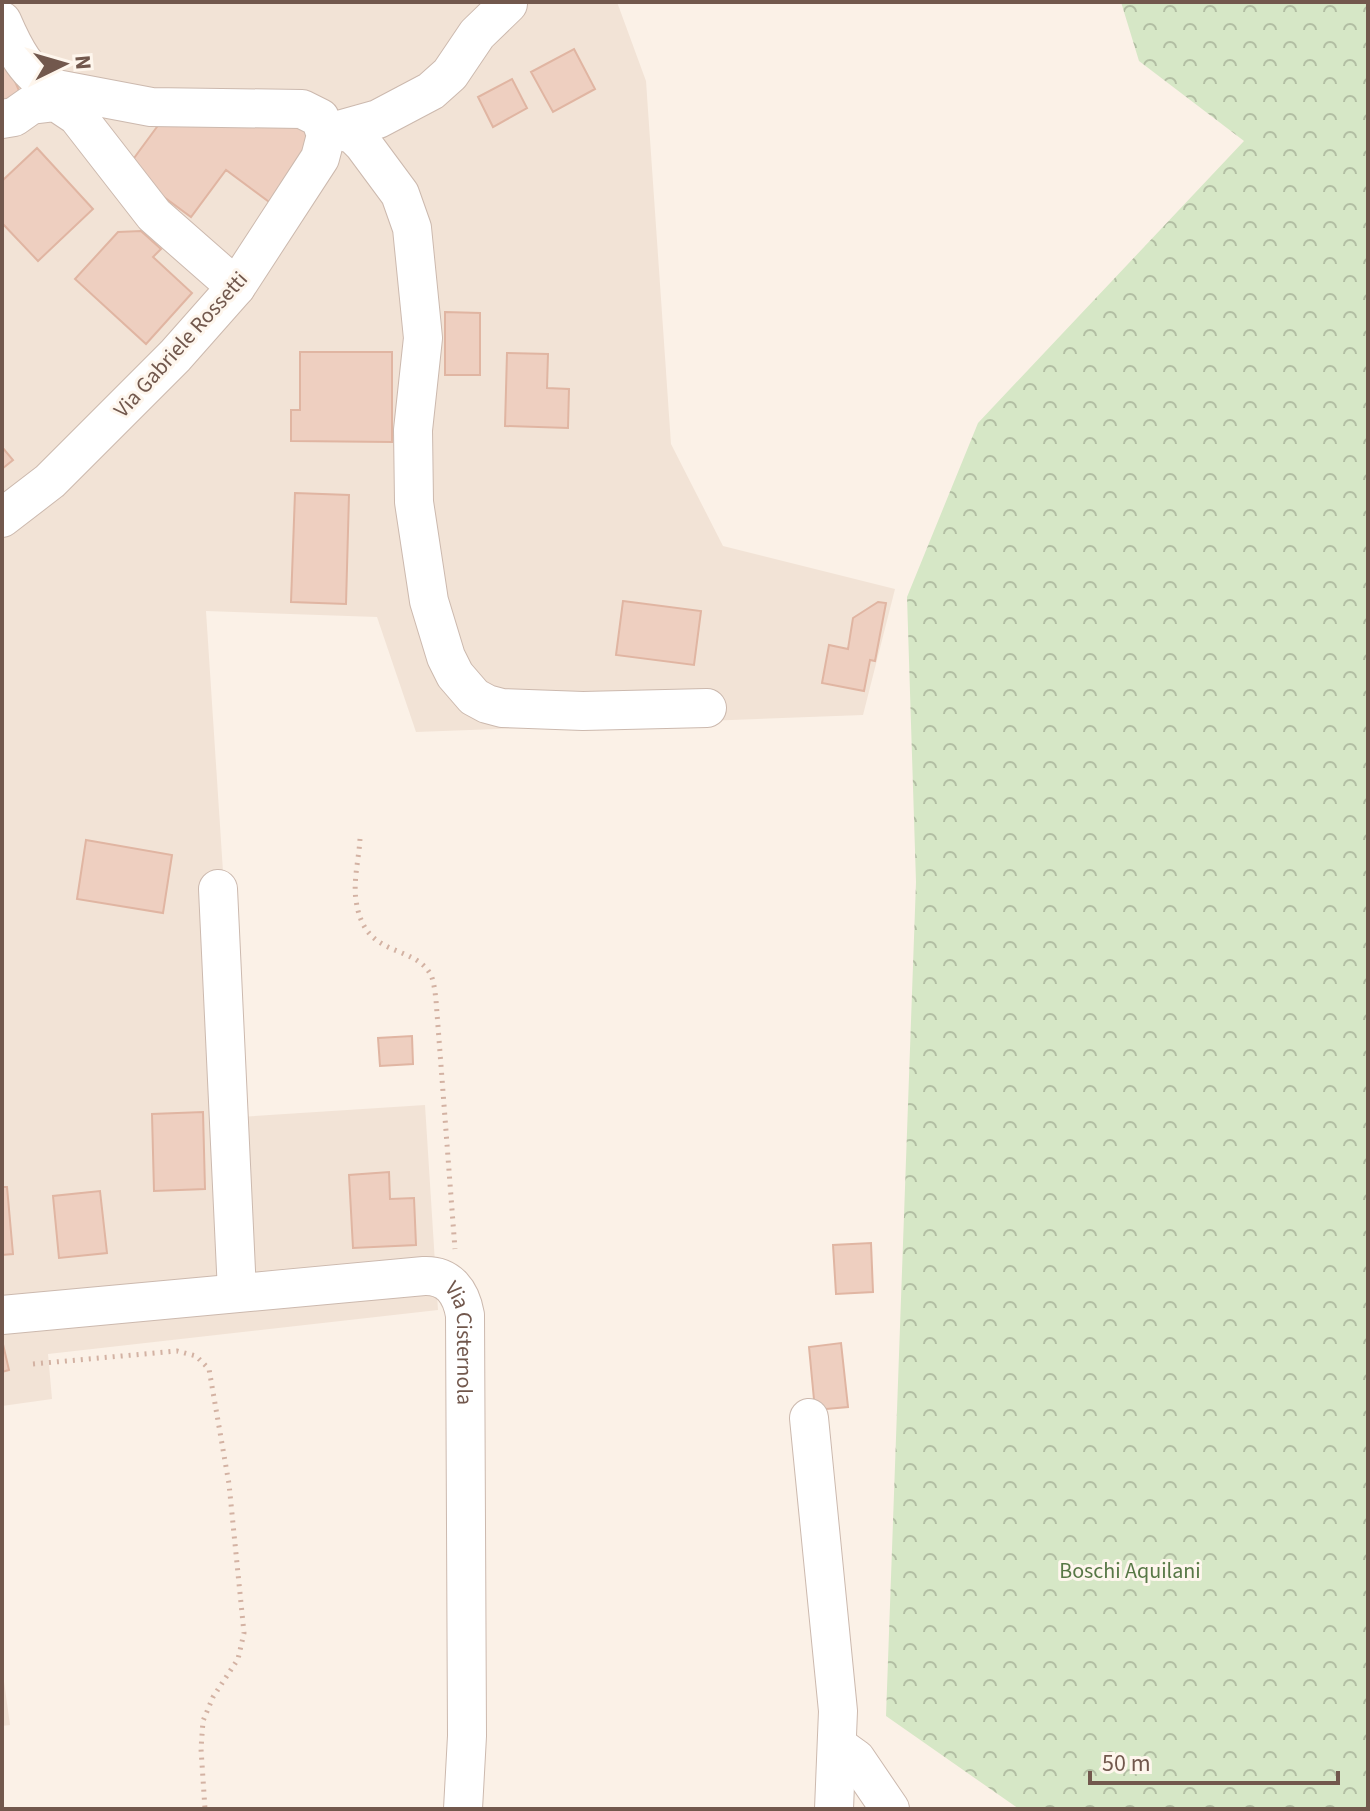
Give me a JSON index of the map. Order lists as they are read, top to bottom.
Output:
{
  "streets": {
    "street": ["Via Gabriele Rossetti", "Via Cisternola"]
  },
  "parks": ["Boschi Aquilani"],
  "scale_bar": "50 m",
  "north": "right"
}
